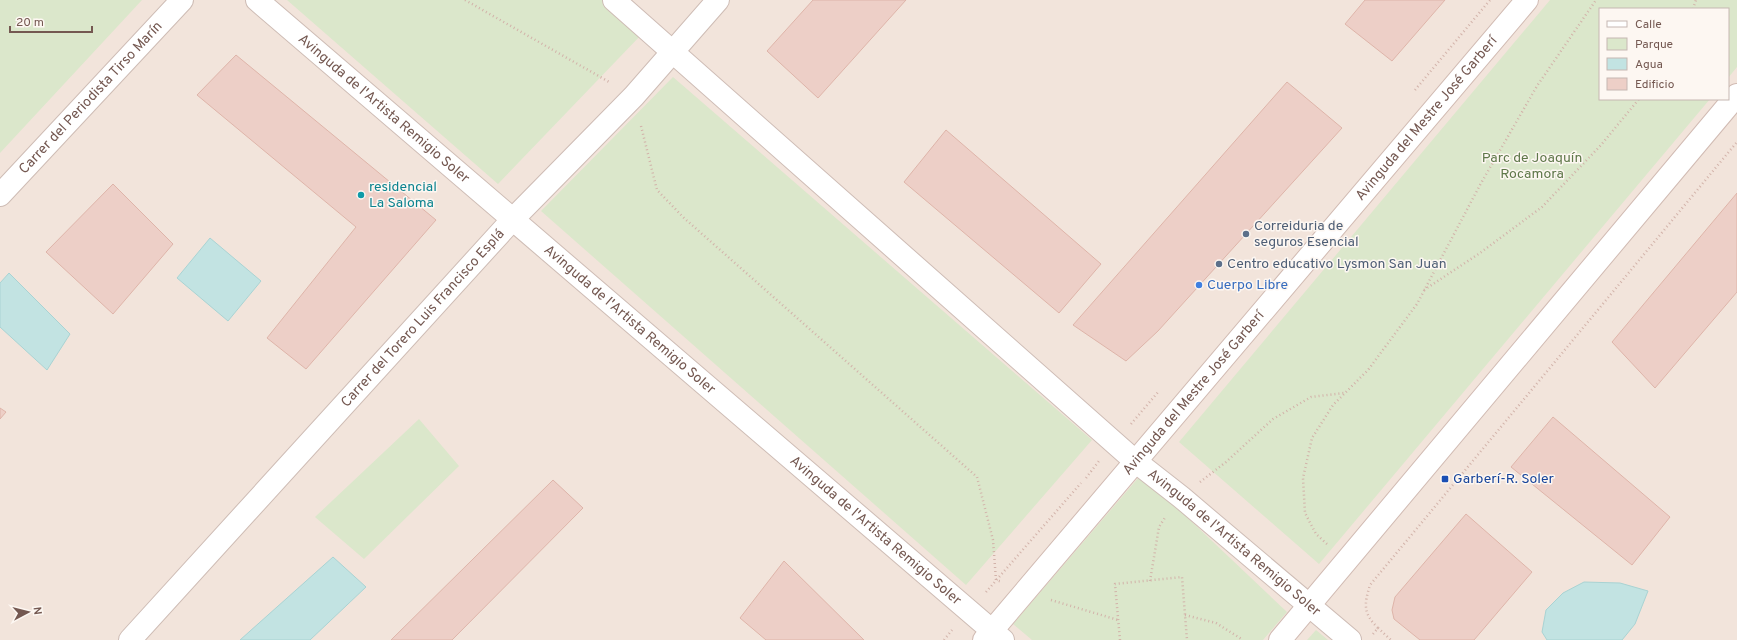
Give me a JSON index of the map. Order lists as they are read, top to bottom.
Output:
{
  "streets": {
    "street": [
      "Carrer del Periodista Tirso Marín",
      "Avinguda de l'Artista Remigio Soler",
      "Avinguda del Mestre José Garberí",
      "Carrer del Torero Luis Francisco Esplá"
    ]
  },
  "crossings": [
    ["Avinguda de l'Artista Remigio Soler", "Avinguda del Mestre José Garberí"],
    ["Avinguda de l'Artista Remigio Soler", "Carrer del Torero Luis Francisco Esplá"]
  ],
  "parks": ["Parc de Joaquín Rocamora"],
  "places": {
    "other": [
      "residencial La Saloma",
      "Correiduria de seguros Esencial",
      "Centro educativo Lysmon San Juan",
      "Cuerpo Libre"
    ],
    "transit": ["Garberí-R. Soler"]
  },
  "legend": [
    "Calle",
    "Parque",
    "Agua",
    "Edificio"
  ],
  "scale_bar": "20 m",
  "north": "right"
}
